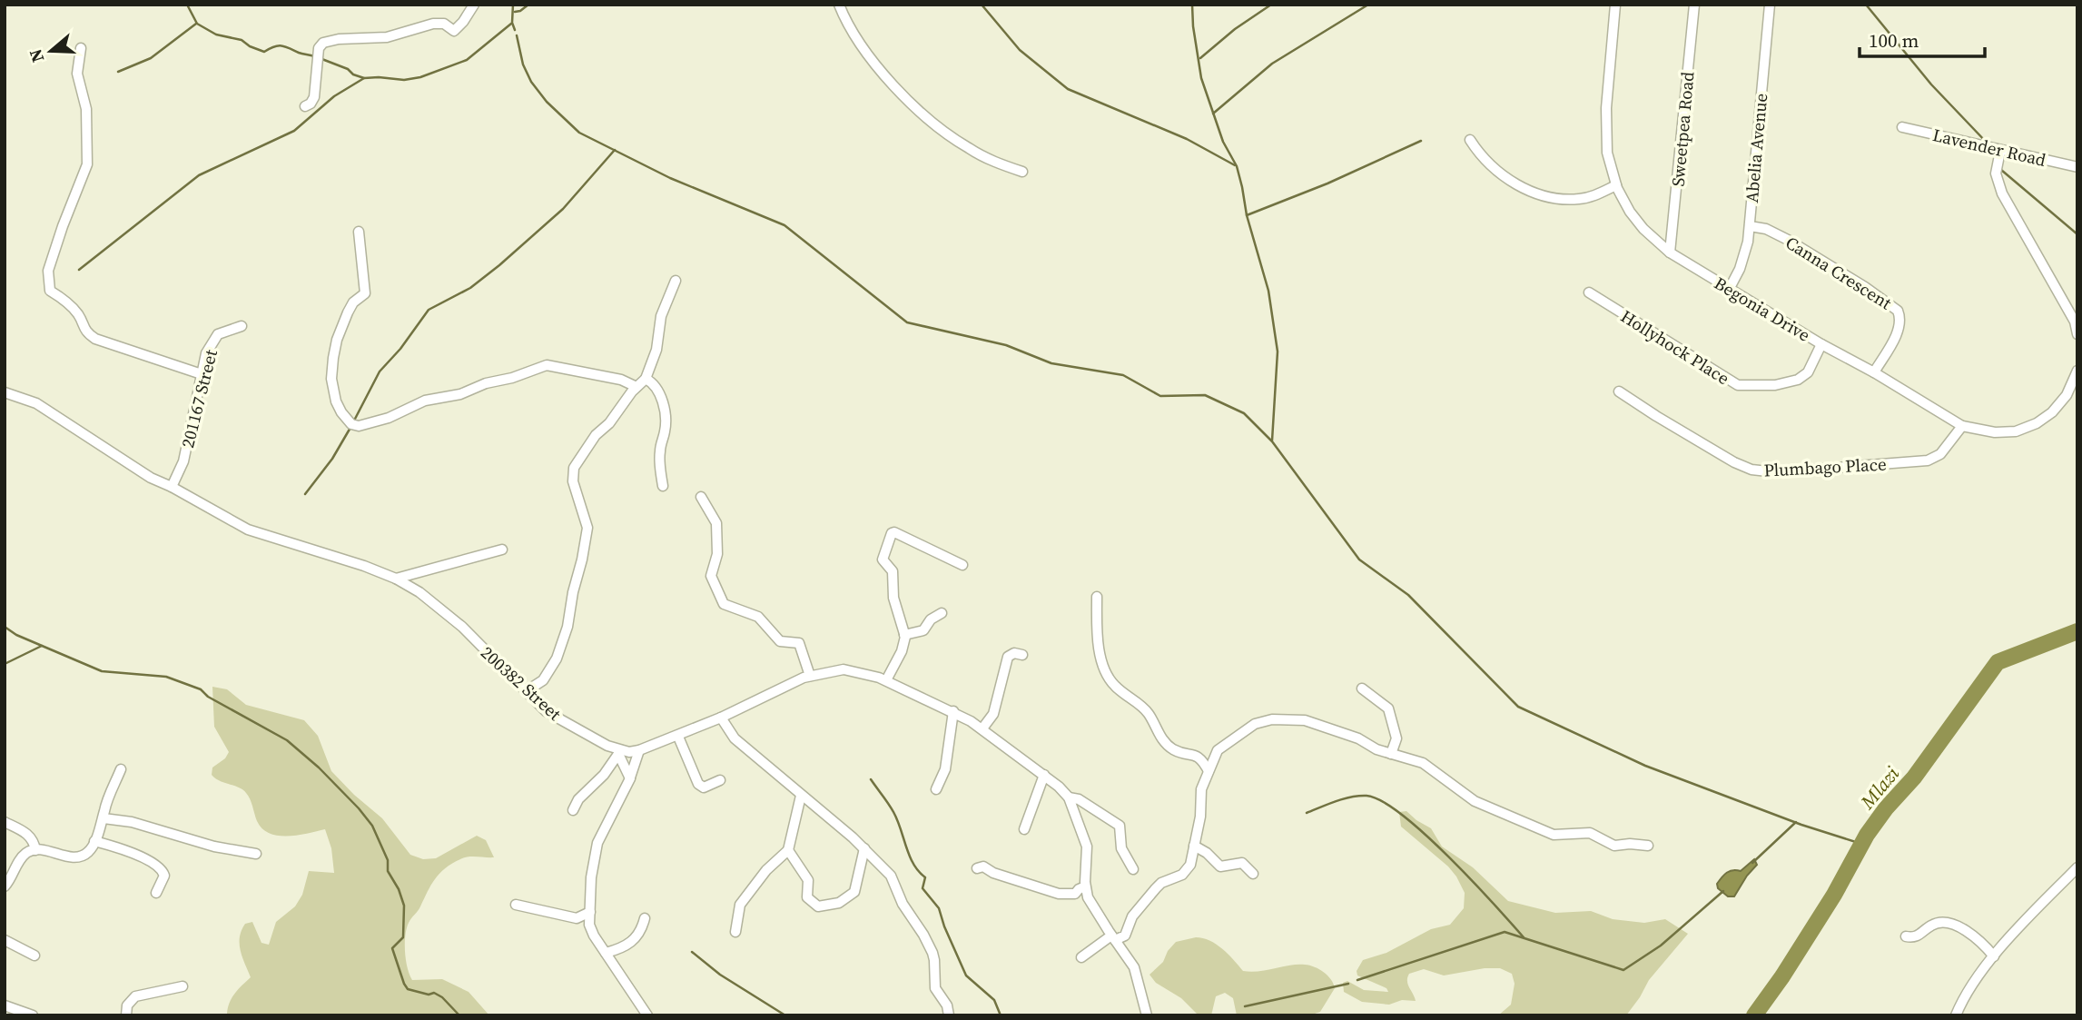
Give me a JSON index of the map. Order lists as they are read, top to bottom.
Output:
{
  "streets": {
    "street": [
      "Sweetpea Road",
      "Lavender Road",
      "Abelia Avenue",
      "Canna Crescent",
      "Begonia Drive",
      "Hollyhock Place",
      "201167 Street",
      "Plumbago Place",
      "200382 Street"
    ]
  },
  "crossings": [
    ["Sweetpea Road", "Begonia Drive"],
    ["Abelia Avenue", "Canna Crescent"],
    ["Abelia Avenue", "Begonia Drive"],
    ["Canna Crescent", "Begonia Drive"],
    ["Begonia Drive", "Hollyhock Place"],
    ["Begonia Drive", "Plumbago Place"],
    ["201167 Street", "200382 Street"]
  ],
  "water": ["Mlazi"],
  "scale_bar": "100 m",
  "north": "left"
}
